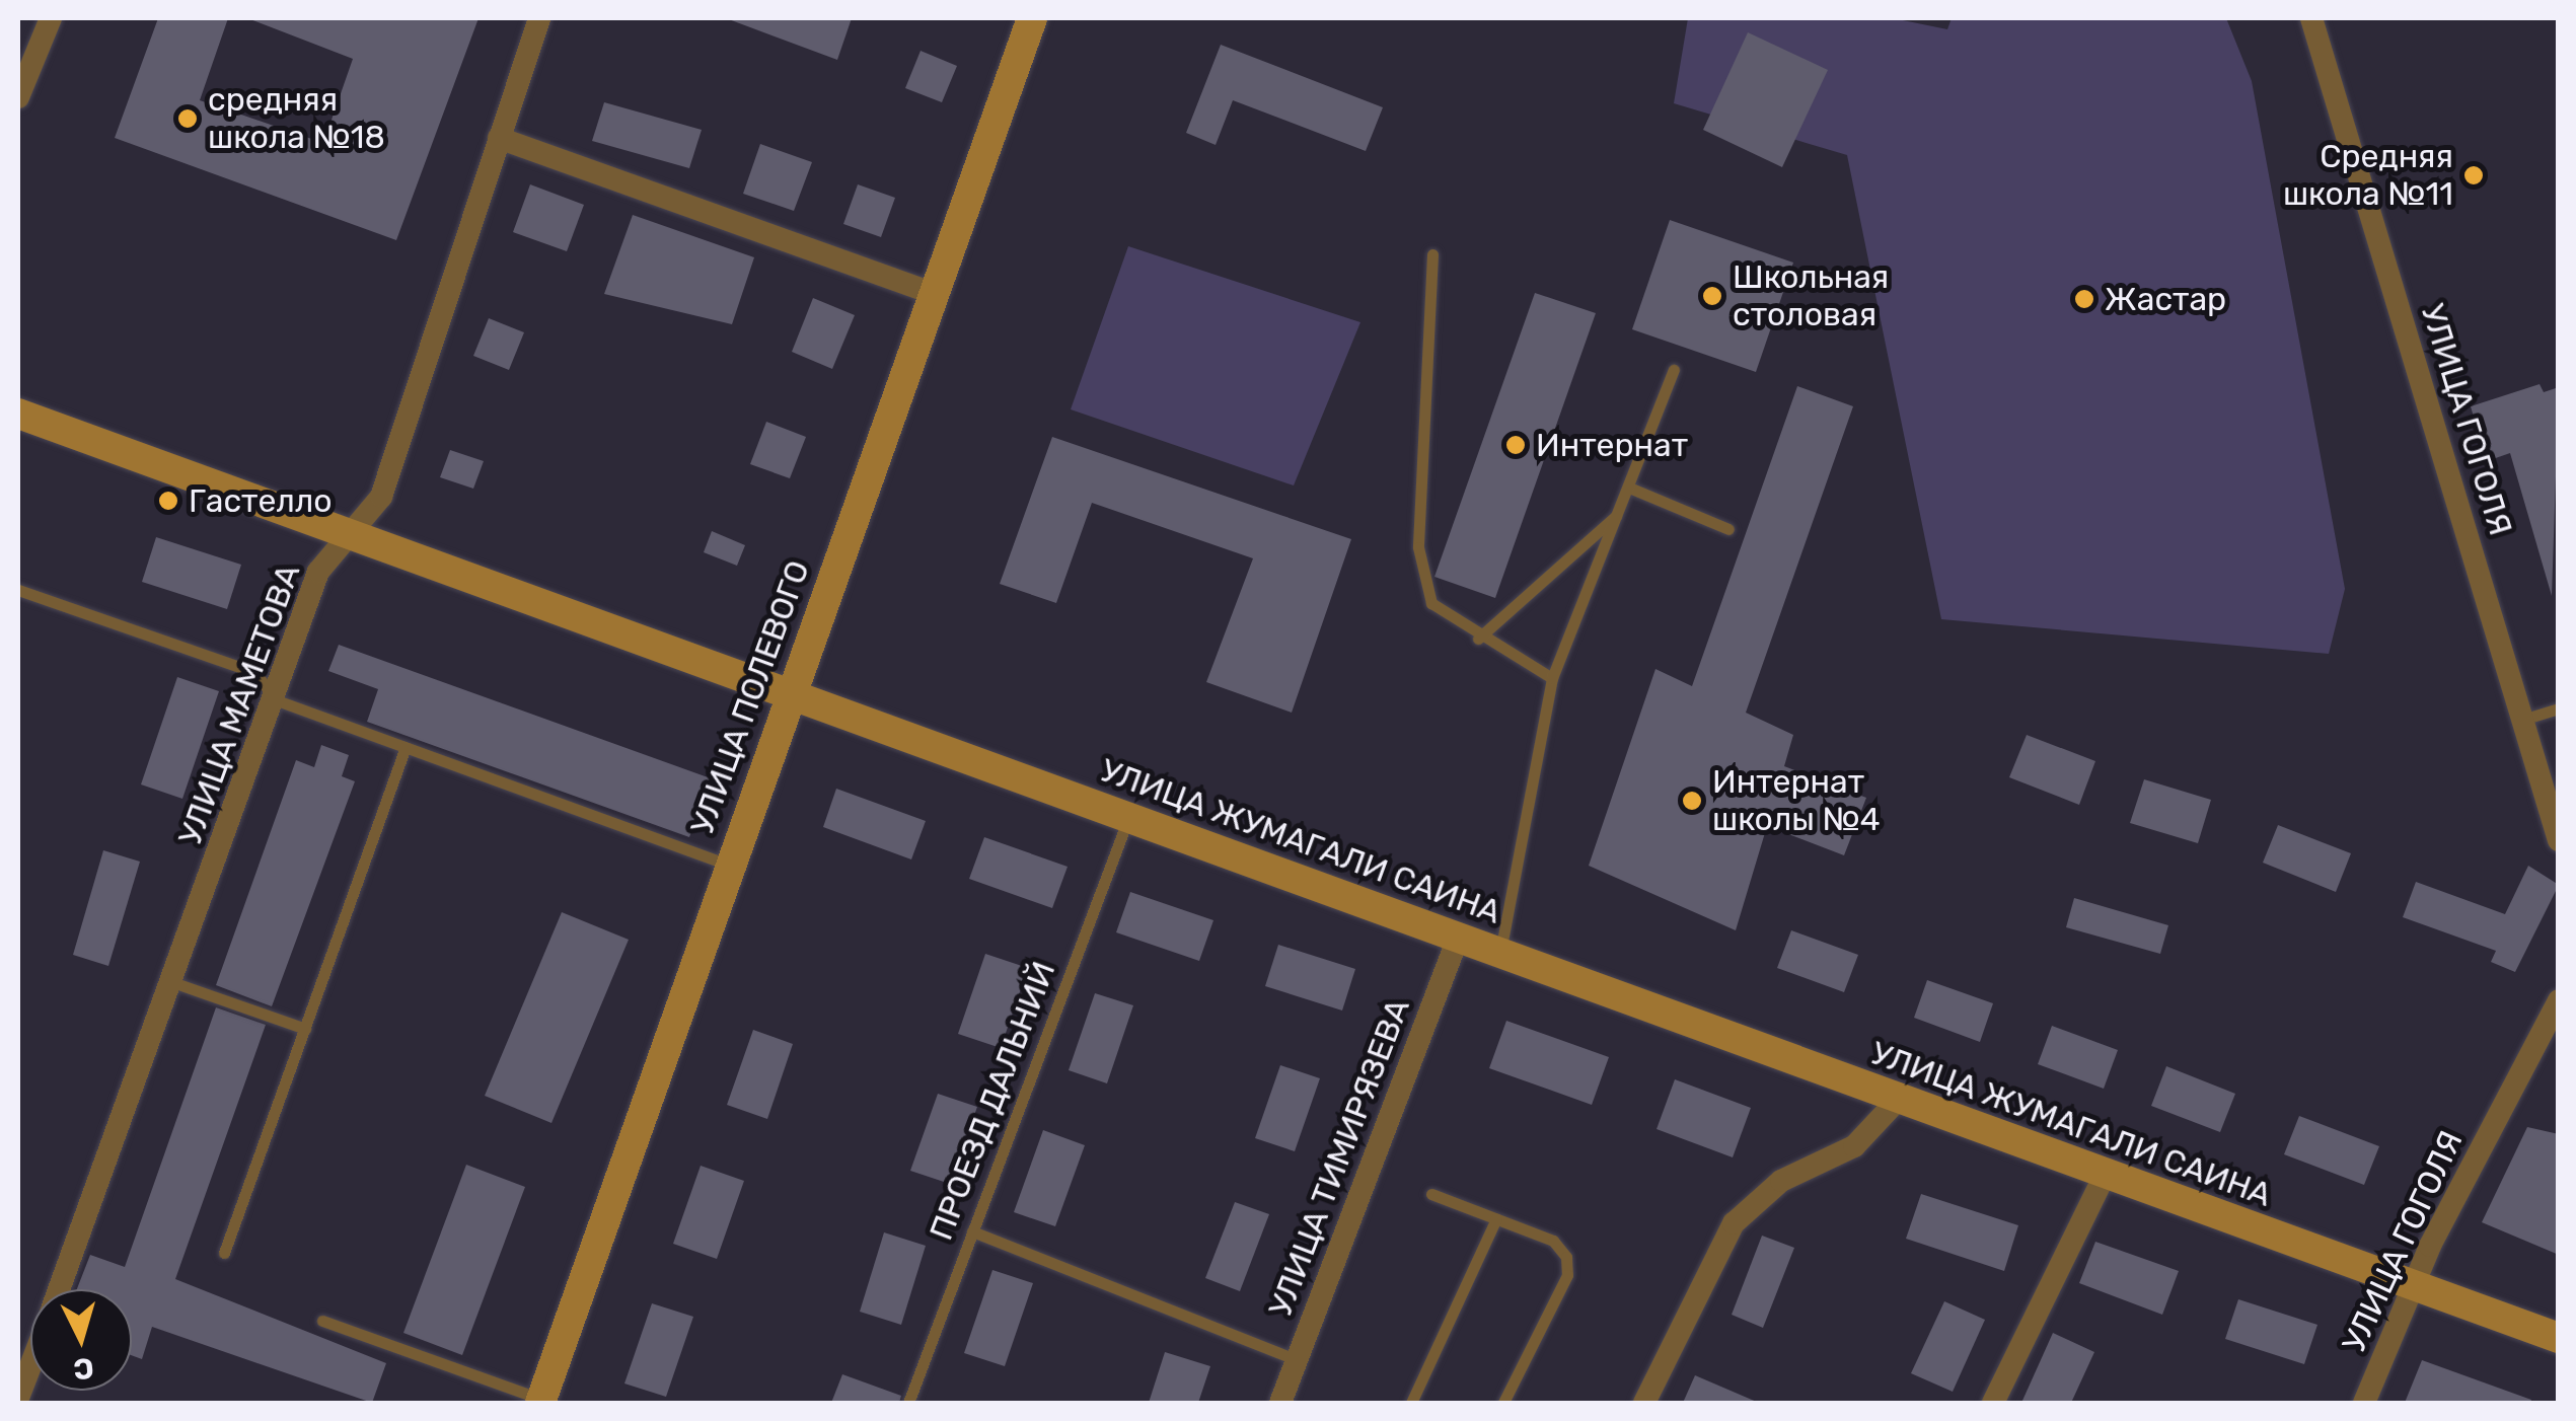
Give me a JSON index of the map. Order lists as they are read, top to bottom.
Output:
{
  "streets": {
    "street": [
      "УЛИЦА ГОГОЛЯ",
      "УЛИЦА ПОЛЕВОГО",
      "УЛИЦА МАМЕТОВА",
      "УЛИЦА ЖУМАГАЛИ САИНА",
      "УЛИЦА ТИМИРЯЗЕВА"
    ],
    "lane": ["ПРОЕЗД ДАЛЬНИЙ"]
  },
  "crossings": [
    ["УЛИЦА ГОГОЛЯ", "УЛИЦА ЖУМАГАЛИ САИНА"],
    ["УЛИЦА ПОЛЕВОГО", "УЛИЦА ЖУМАГАЛИ САИНА"],
    ["УЛИЦА МАМЕТОВА", "УЛИЦА ЖУМАГАЛИ САИНА"],
    ["УЛИЦА ЖУМАГАЛИ САИНА", "ПРОЕЗД ДАЛЬНИЙ"],
    ["УЛИЦА ЖУМАГАЛИ САИНА", "УЛИЦА ТИМИРЯЗЕВА"]
  ],
  "places": [
    "средняя школа №18",
    "Средняя школа №11",
    "Школьная столовая",
    "Жастар",
    "Интернат",
    "Гастелло",
    "Интернат школы №4"
  ],
  "north": "bottom"
}
